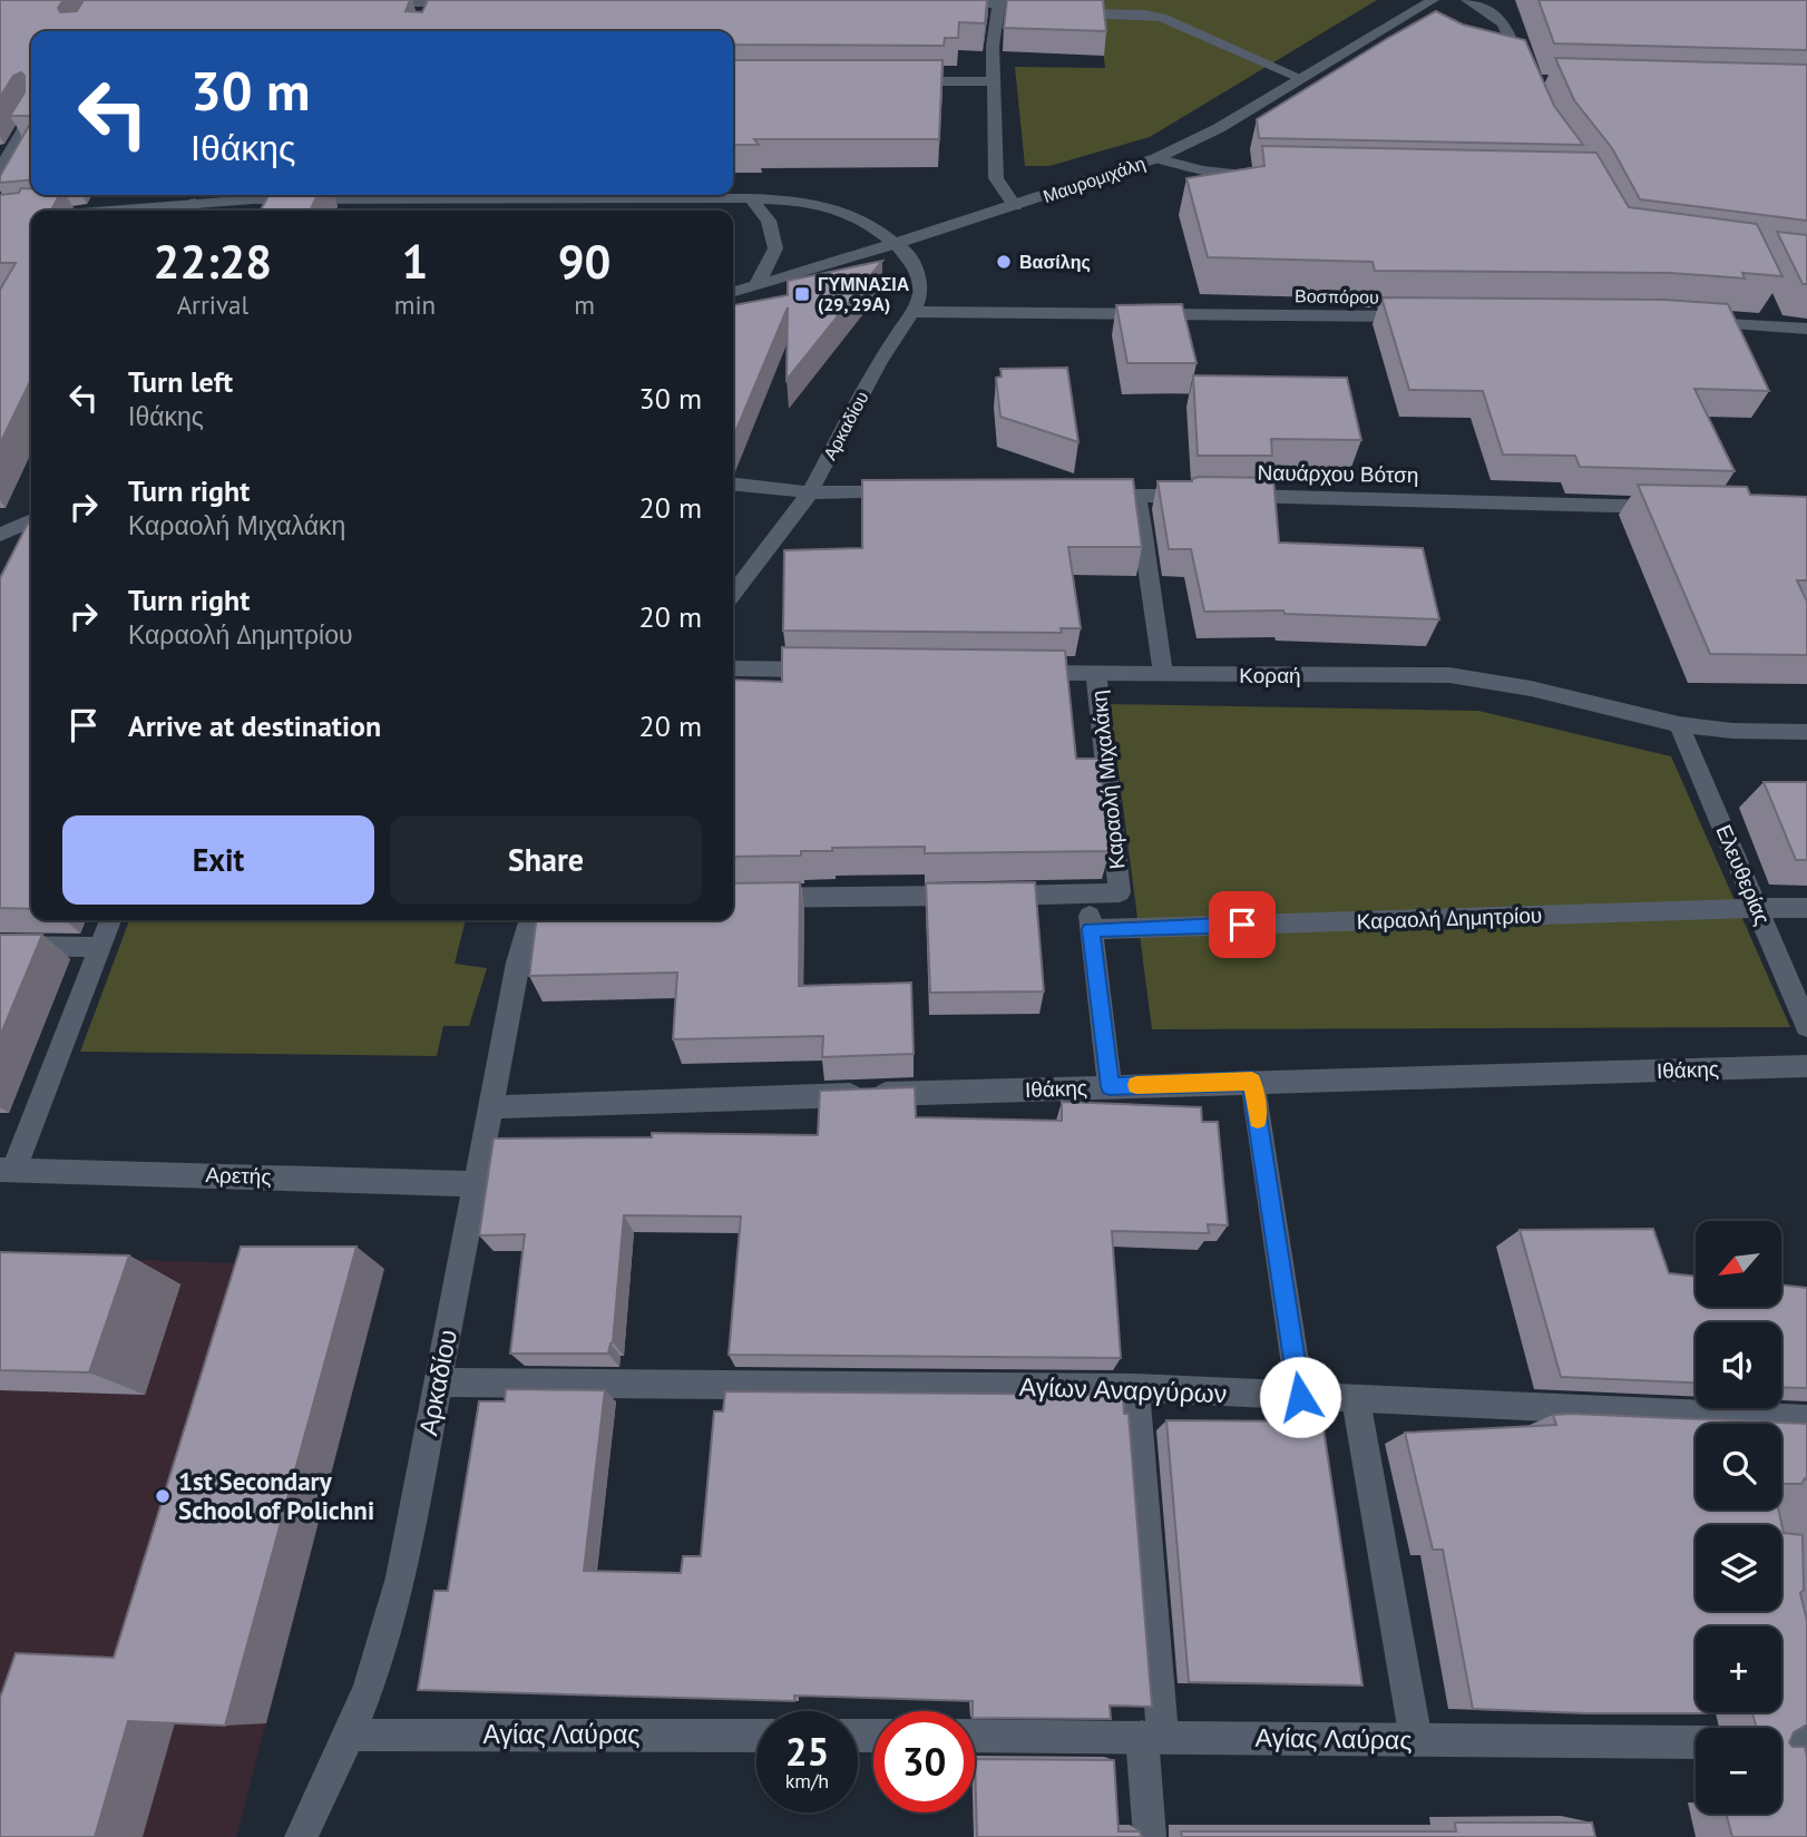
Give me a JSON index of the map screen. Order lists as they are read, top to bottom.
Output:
{
  "streets": {
    "street": [
      "Μαυρομιχάλη",
      "Βοσπόρου",
      "Αρκαδίου",
      "Ναυάρχου Βότση",
      "Κοραή",
      "Καραολή Μιχαλάκη",
      "Ελευθερίας",
      "Καραολή Δημητρίου",
      "Ιθάκης",
      "Αρετής",
      "Αγίων Αναργύρων",
      "Αγίας Λαύρας"
    ]
  },
  "crossings": [
    ["Μαυρομιχάλη", "Αρκαδίου"],
    ["Βοσπόρου", "Αρκαδίου"],
    ["Αρκαδίου", "Ιθάκης"],
    ["Αρκαδίου", "Αρετής"],
    ["Αρκαδίου", "Αγίων Αναργύρων"],
    ["Αρκαδίου", "Αγίας Λαύρας"],
    ["Κοραή", "Καραολή Μιχαλάκη"],
    ["Κοραή", "Ελευθερίας"],
    ["Καραολή Μιχαλάκη", "Καραολή Δημητρίου"],
    ["Καραολή Μιχαλάκη", "Ιθάκης"],
    ["Ελευθερίας", "Καραολή Δημητρίου"]
  ],
  "places": {
    "other": ["Βασίλης", "1st Secondary School of Polichni"],
    "transit": ["ΓΥΜΝΑΣΙΑ (29, 29Α)"]
  },
  "north": "bottom left",
  "page": {
    "turn": ["30 m", "Ιθάκης"],
    "eta": [
      "22:28",
      "Arrival",
      "1",
      "min",
      "90",
      "m"
    ],
    "list": [
      {
        "name": "Turn left",
        "note": "Ιθάκης",
        "value": "30 m"
      },
      {
        "name": "Turn right",
        "note": "Καραολή Μιχαλάκη",
        "value": "20 m"
      },
      {
        "name": "Turn right",
        "note": "Καραολή Δημητρίου",
        "value": "20 m"
      },
      {
        "name": "Arrive at destination",
        "value": "20 m"
      }
    ],
    "buttons": ["Exit", "Share"],
    "map_buttons": ["+", "−"],
    "speed": "25 km/h",
    "limit": "30"
  }
}
